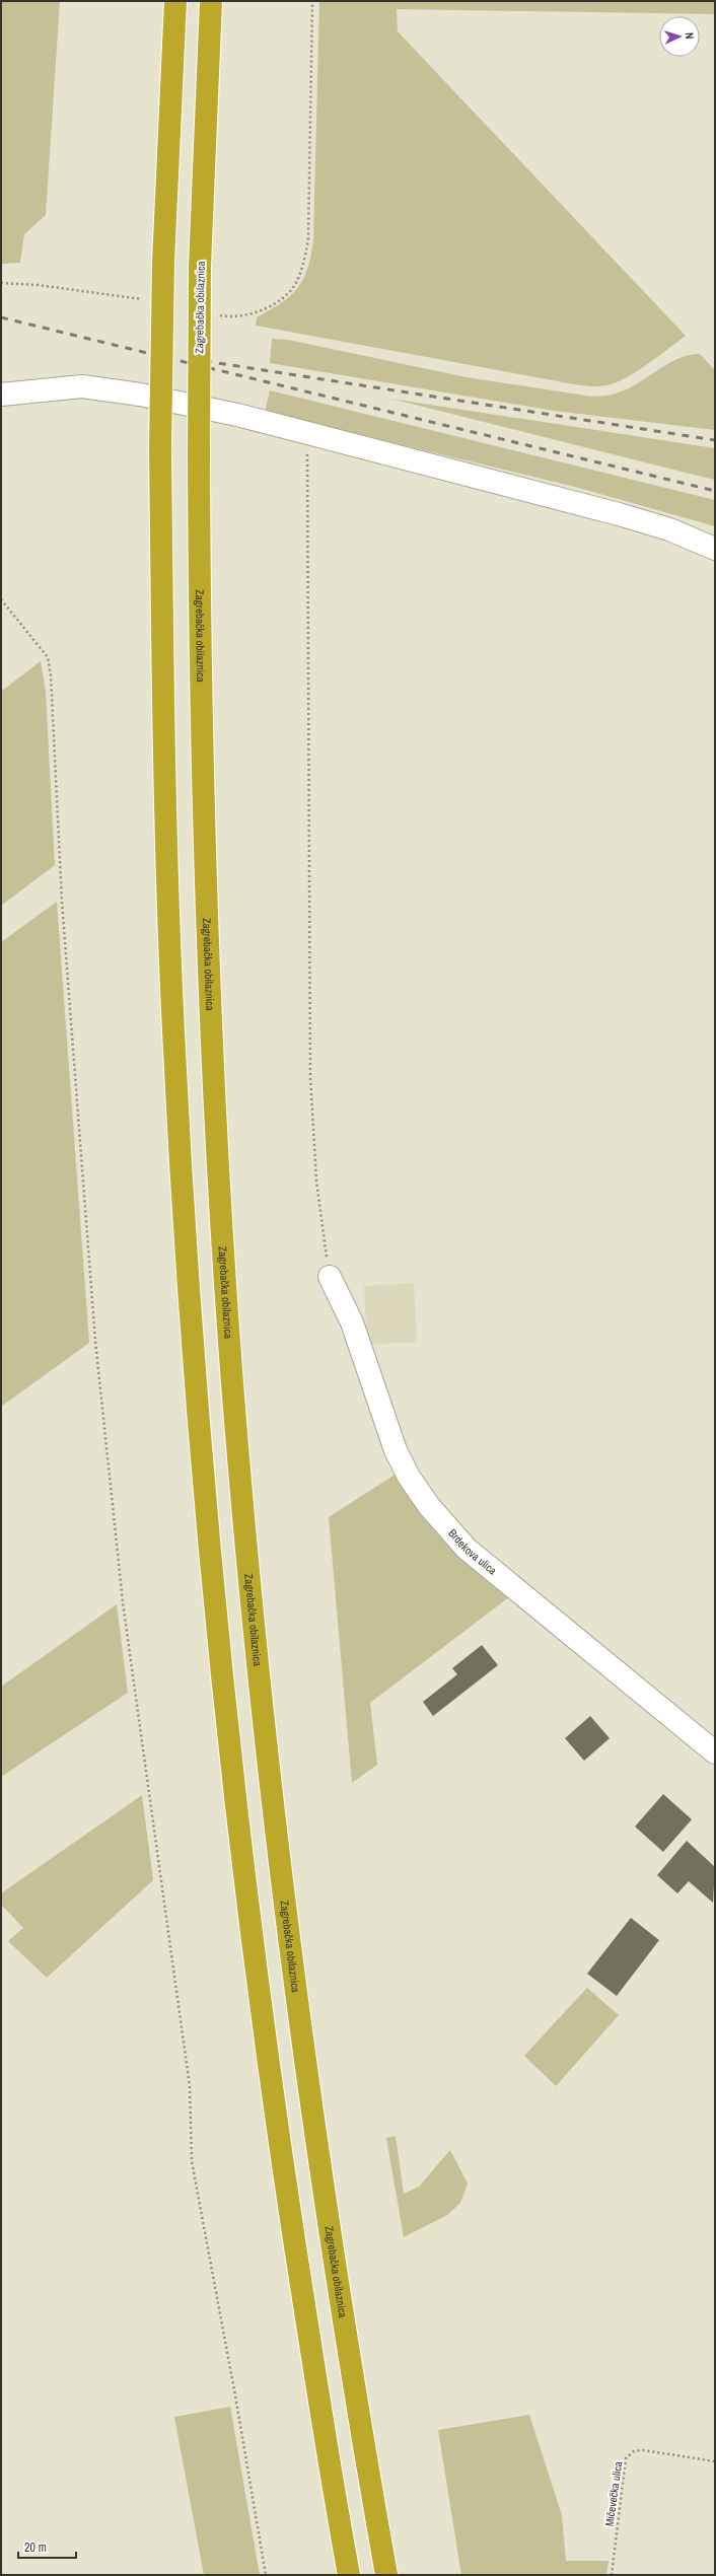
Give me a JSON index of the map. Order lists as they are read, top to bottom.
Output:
{
  "streets": {
    "highway": ["Zagrebačka obilaznica"],
    "street": ["Brdekova ulica"],
    "path": ["Mičevečka ulica"]
  },
  "scale_bar": "20 m",
  "north": "right"
}
